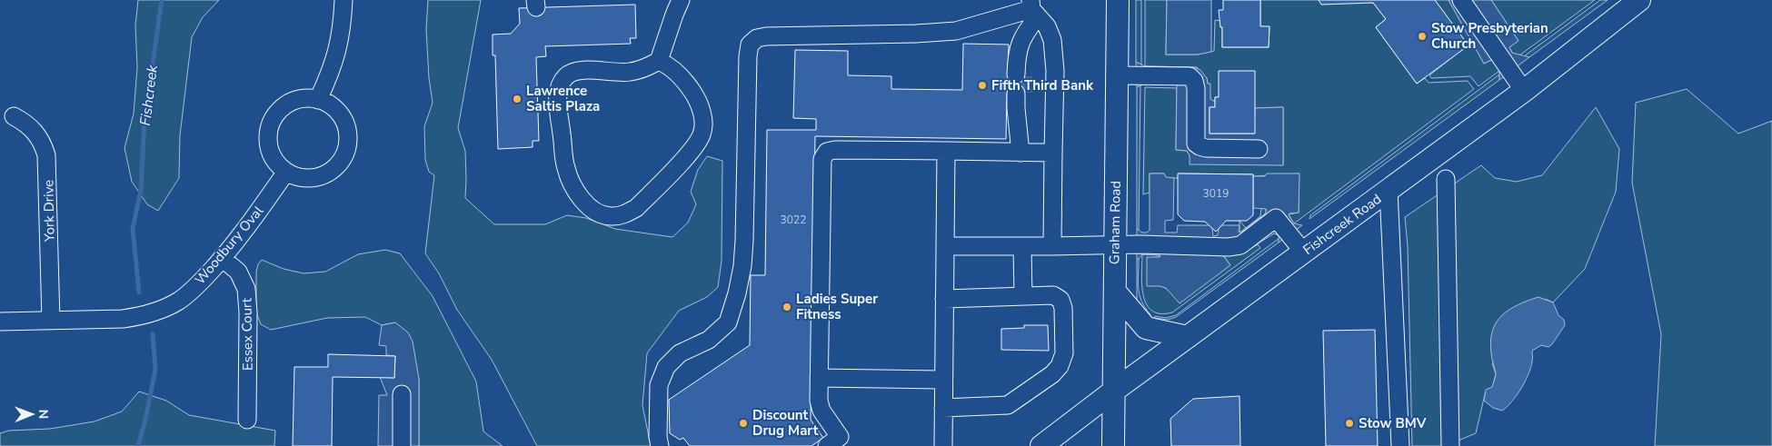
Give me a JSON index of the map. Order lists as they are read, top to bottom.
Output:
{
  "streets": {
    "main road": ["Graham Road", "Fishcreek Road"],
    "street": ["York Drive", "Woodbury Oval", "Essex Court"]
  },
  "crossings": [
    ["York Drive", "Woodbury Oval"],
    ["Graham Road", "Fishcreek Road"],
    ["Woodbury Oval", "Essex Court"]
  ],
  "water": ["Fishcreek"],
  "places": [
    "Stow Presbyterian Church",
    "Fifth Third Bank",
    "Lawrence Saltis Plaza",
    "Ladies Super Fitness",
    "Discount Drug Mart",
    "Stow BMV"
  ],
  "house_numbers": ["3019", "3022"],
  "north": "right"
}
